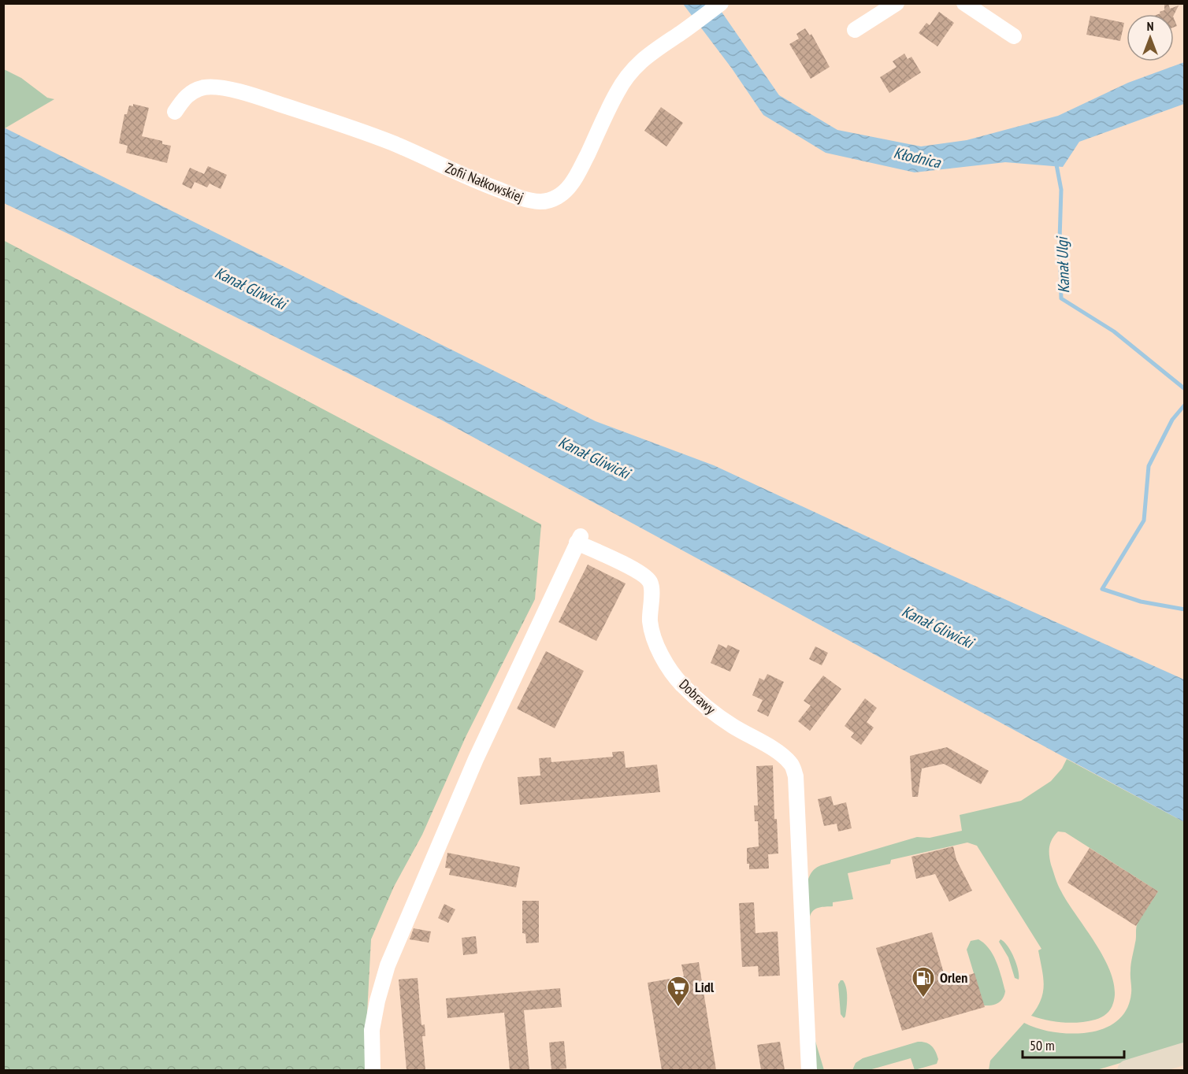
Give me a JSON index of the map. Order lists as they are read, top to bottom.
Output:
{
  "streets": {
    "street": ["Zofii Nałkowskiej", "Dobrawy"]
  },
  "water": ["Kłodnica", "Kanał Ulgi", "Kanał Gliwicki"],
  "places": {
    "fuel station": ["Orlen"],
    "supermarket": ["Lidl"]
  },
  "scale_bar": "50 m",
  "north": "top"
}
